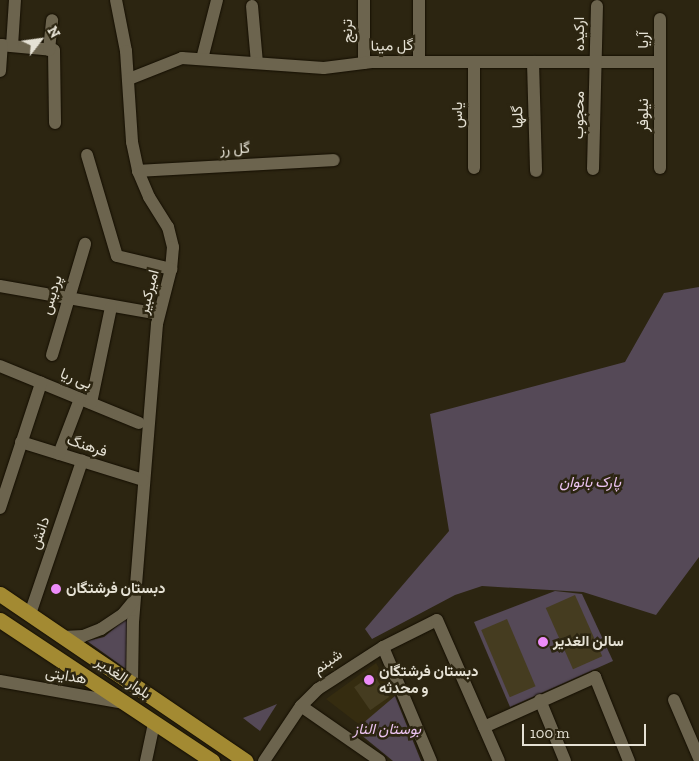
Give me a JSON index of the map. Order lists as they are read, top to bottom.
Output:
{
  "streets": {
    "main road": ["بلوار الغدیر"],
    "street": [
      "ترنج",
      "ارکیده",
      "آریا",
      "گل مینا",
      "یاس",
      "محجوب",
      "نیلوفر",
      "گلها",
      "گل رز",
      "امیرکبیر",
      "پردیس",
      "بی ریا",
      "فرهنگ",
      "دانش",
      "شبنم",
      "هدایتی"
    ]
  },
  "crossings": [
    ["ترنج", "گل مینا"],
    ["ارکیده", "گل مینا"],
    ["ارکیده", "محجوب"],
    ["آریا", "گل مینا"],
    ["آریا", "نیلوفر"],
    ["گل مینا", "یاس"],
    ["گل مینا", "محجوب"],
    ["گل مینا", "نیلوفر"],
    ["گل مینا", "گلها"],
    ["گل مینا", "امیرکبیر"],
    ["گل رز", "امیرکبیر"],
    ["امیرکبیر", "فرهنگ"],
    ["امیرکبیر", "بلوار الغدیر"],
    ["فرهنگ", "دانش"],
    ["دانش", "بلوار الغدیر"],
    ["هدایتی", "بلوار الغدیر"]
  ],
  "parks": ["پارک بانوان", "بوستان الناز"],
  "places": ["دبستان فرشتگان", "سالن الغدیر", "دبستان فرشتگان و محدثه"],
  "scale_bar": "100 m",
  "north": "top right"
}
